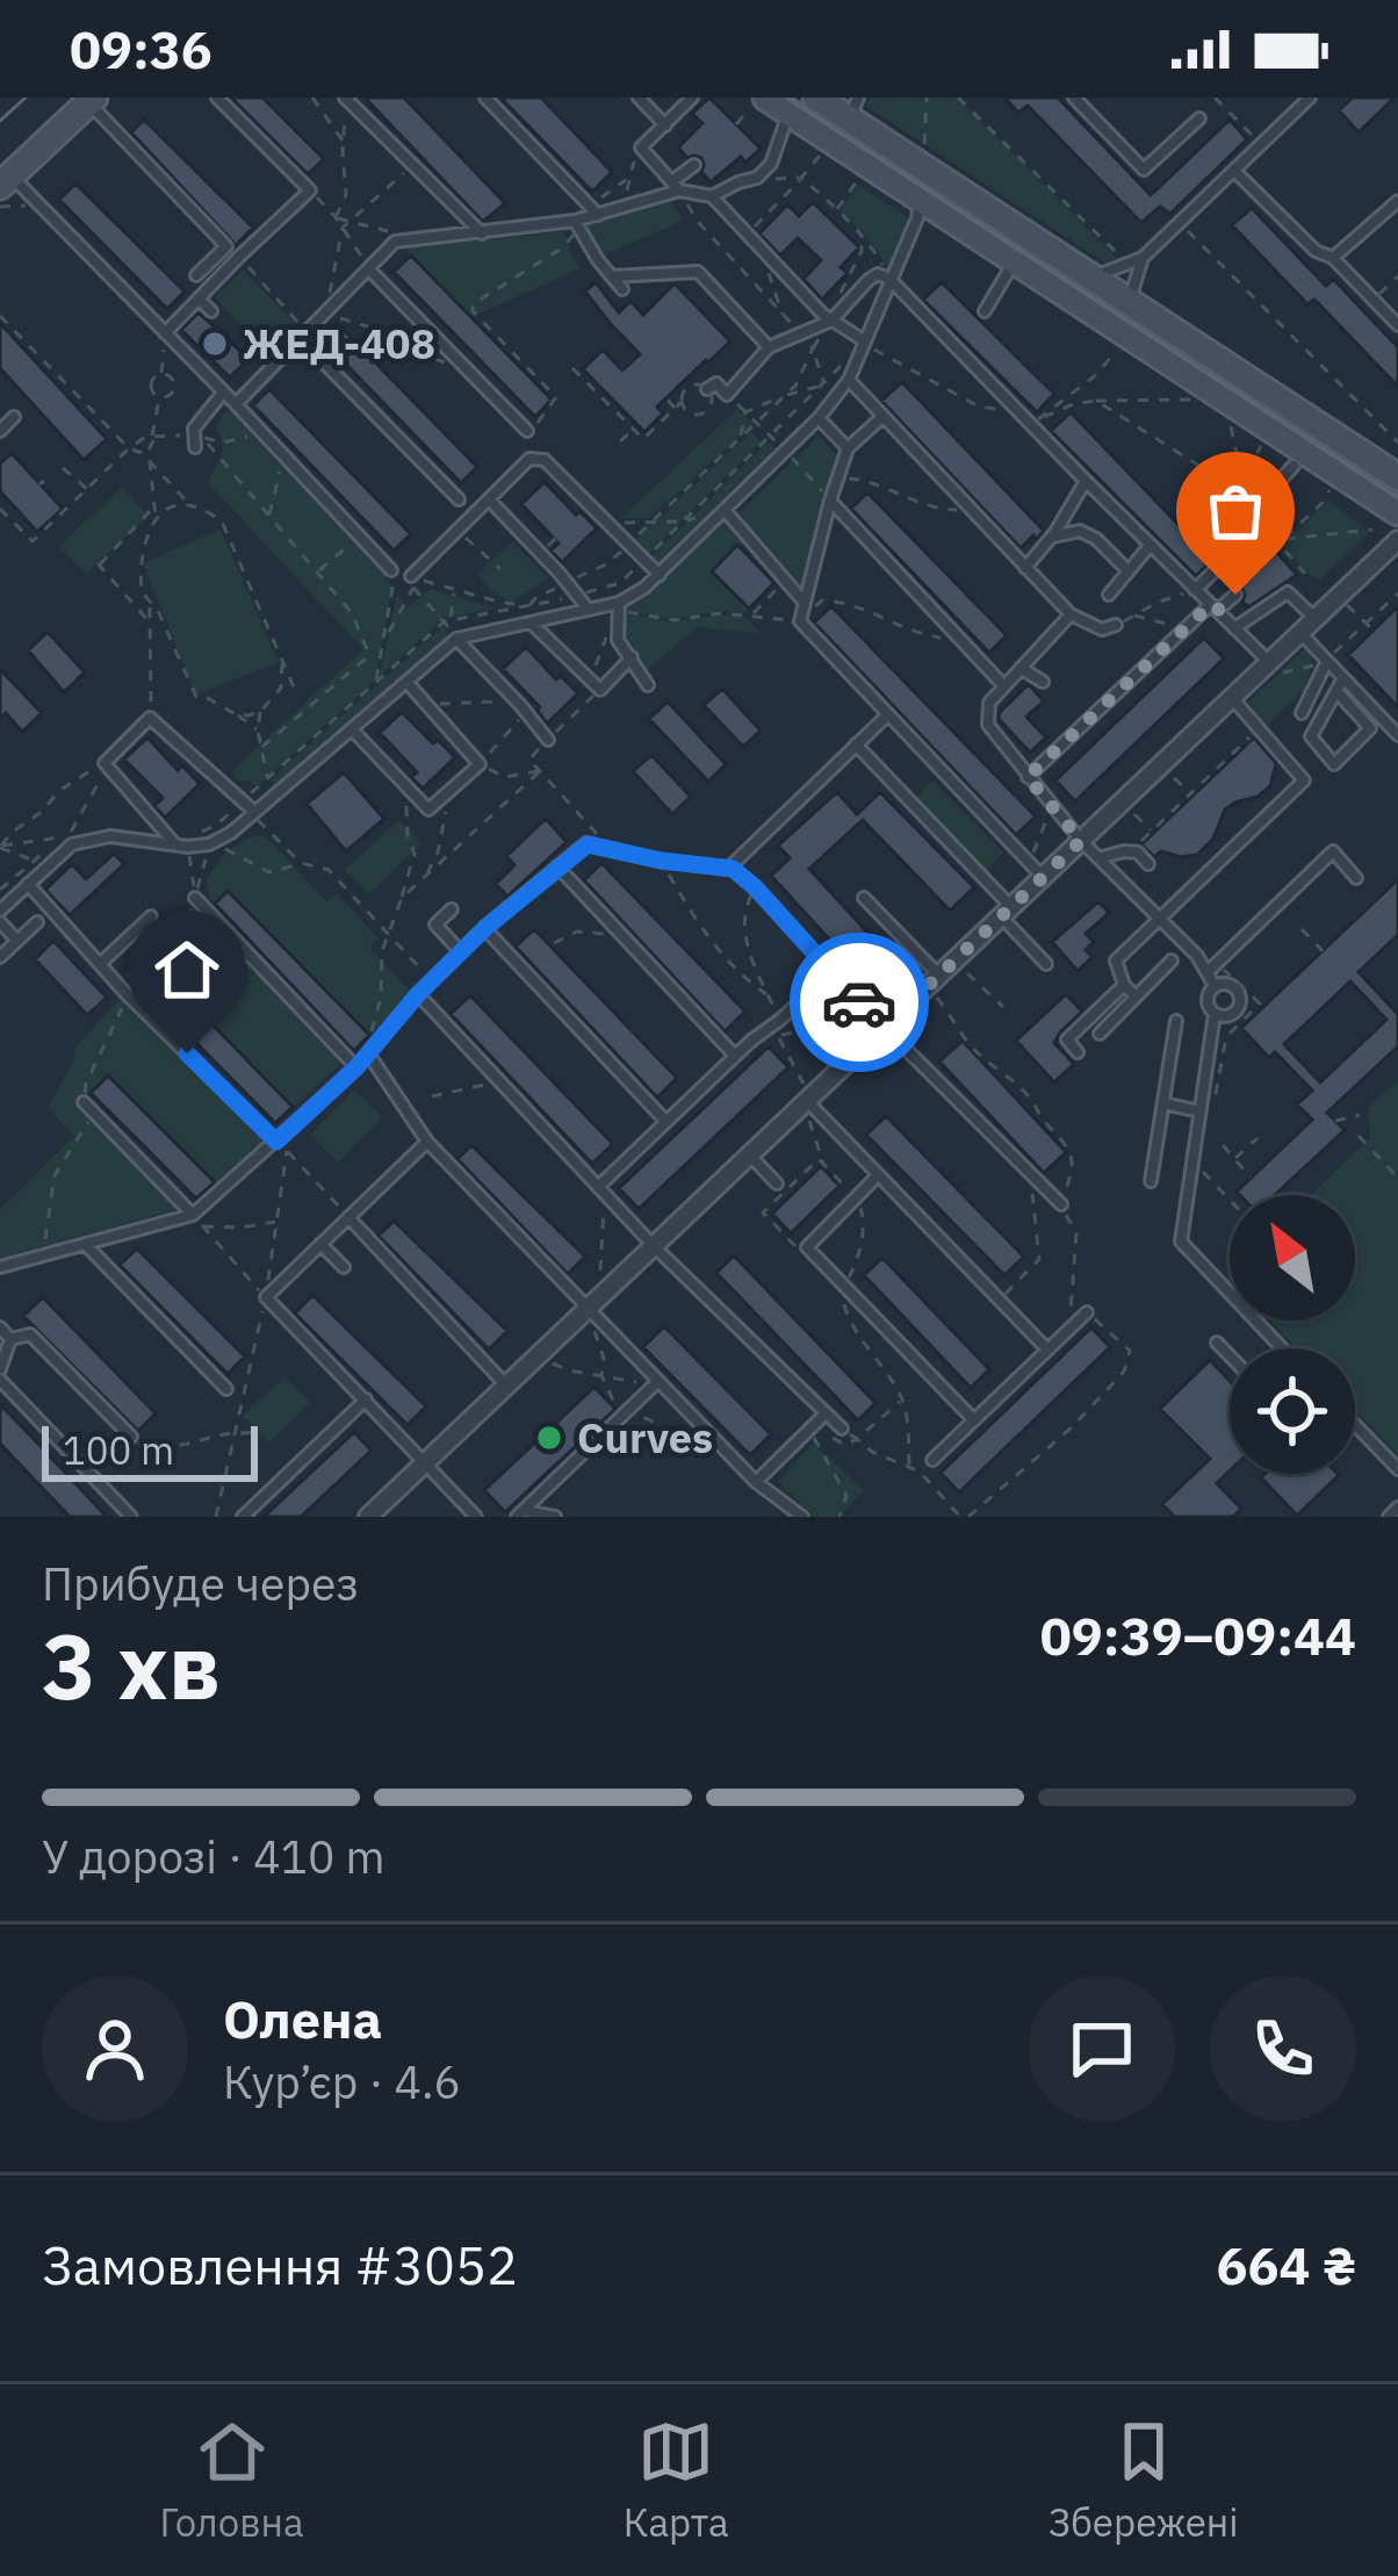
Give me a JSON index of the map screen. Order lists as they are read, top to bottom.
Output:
{
  "places": ["ЖЕД-408", "Curves"],
  "scale_bar": "100 m",
  "north": "top left",
  "page": {
    "status": "09:36",
    "scale": "100 m",
    "heading": ["3 хв", "Прибуде через", "09:39–09:44"],
    "panel": [
      "Олена",
      "Кур’єр · 4.6",
      "Замовлення #3052",
      "664 ₴"
    ],
    "bar": "У дорозі · 410 m",
    "tabs": ["Головна", "Карта", "Збережені"]
  }
}
